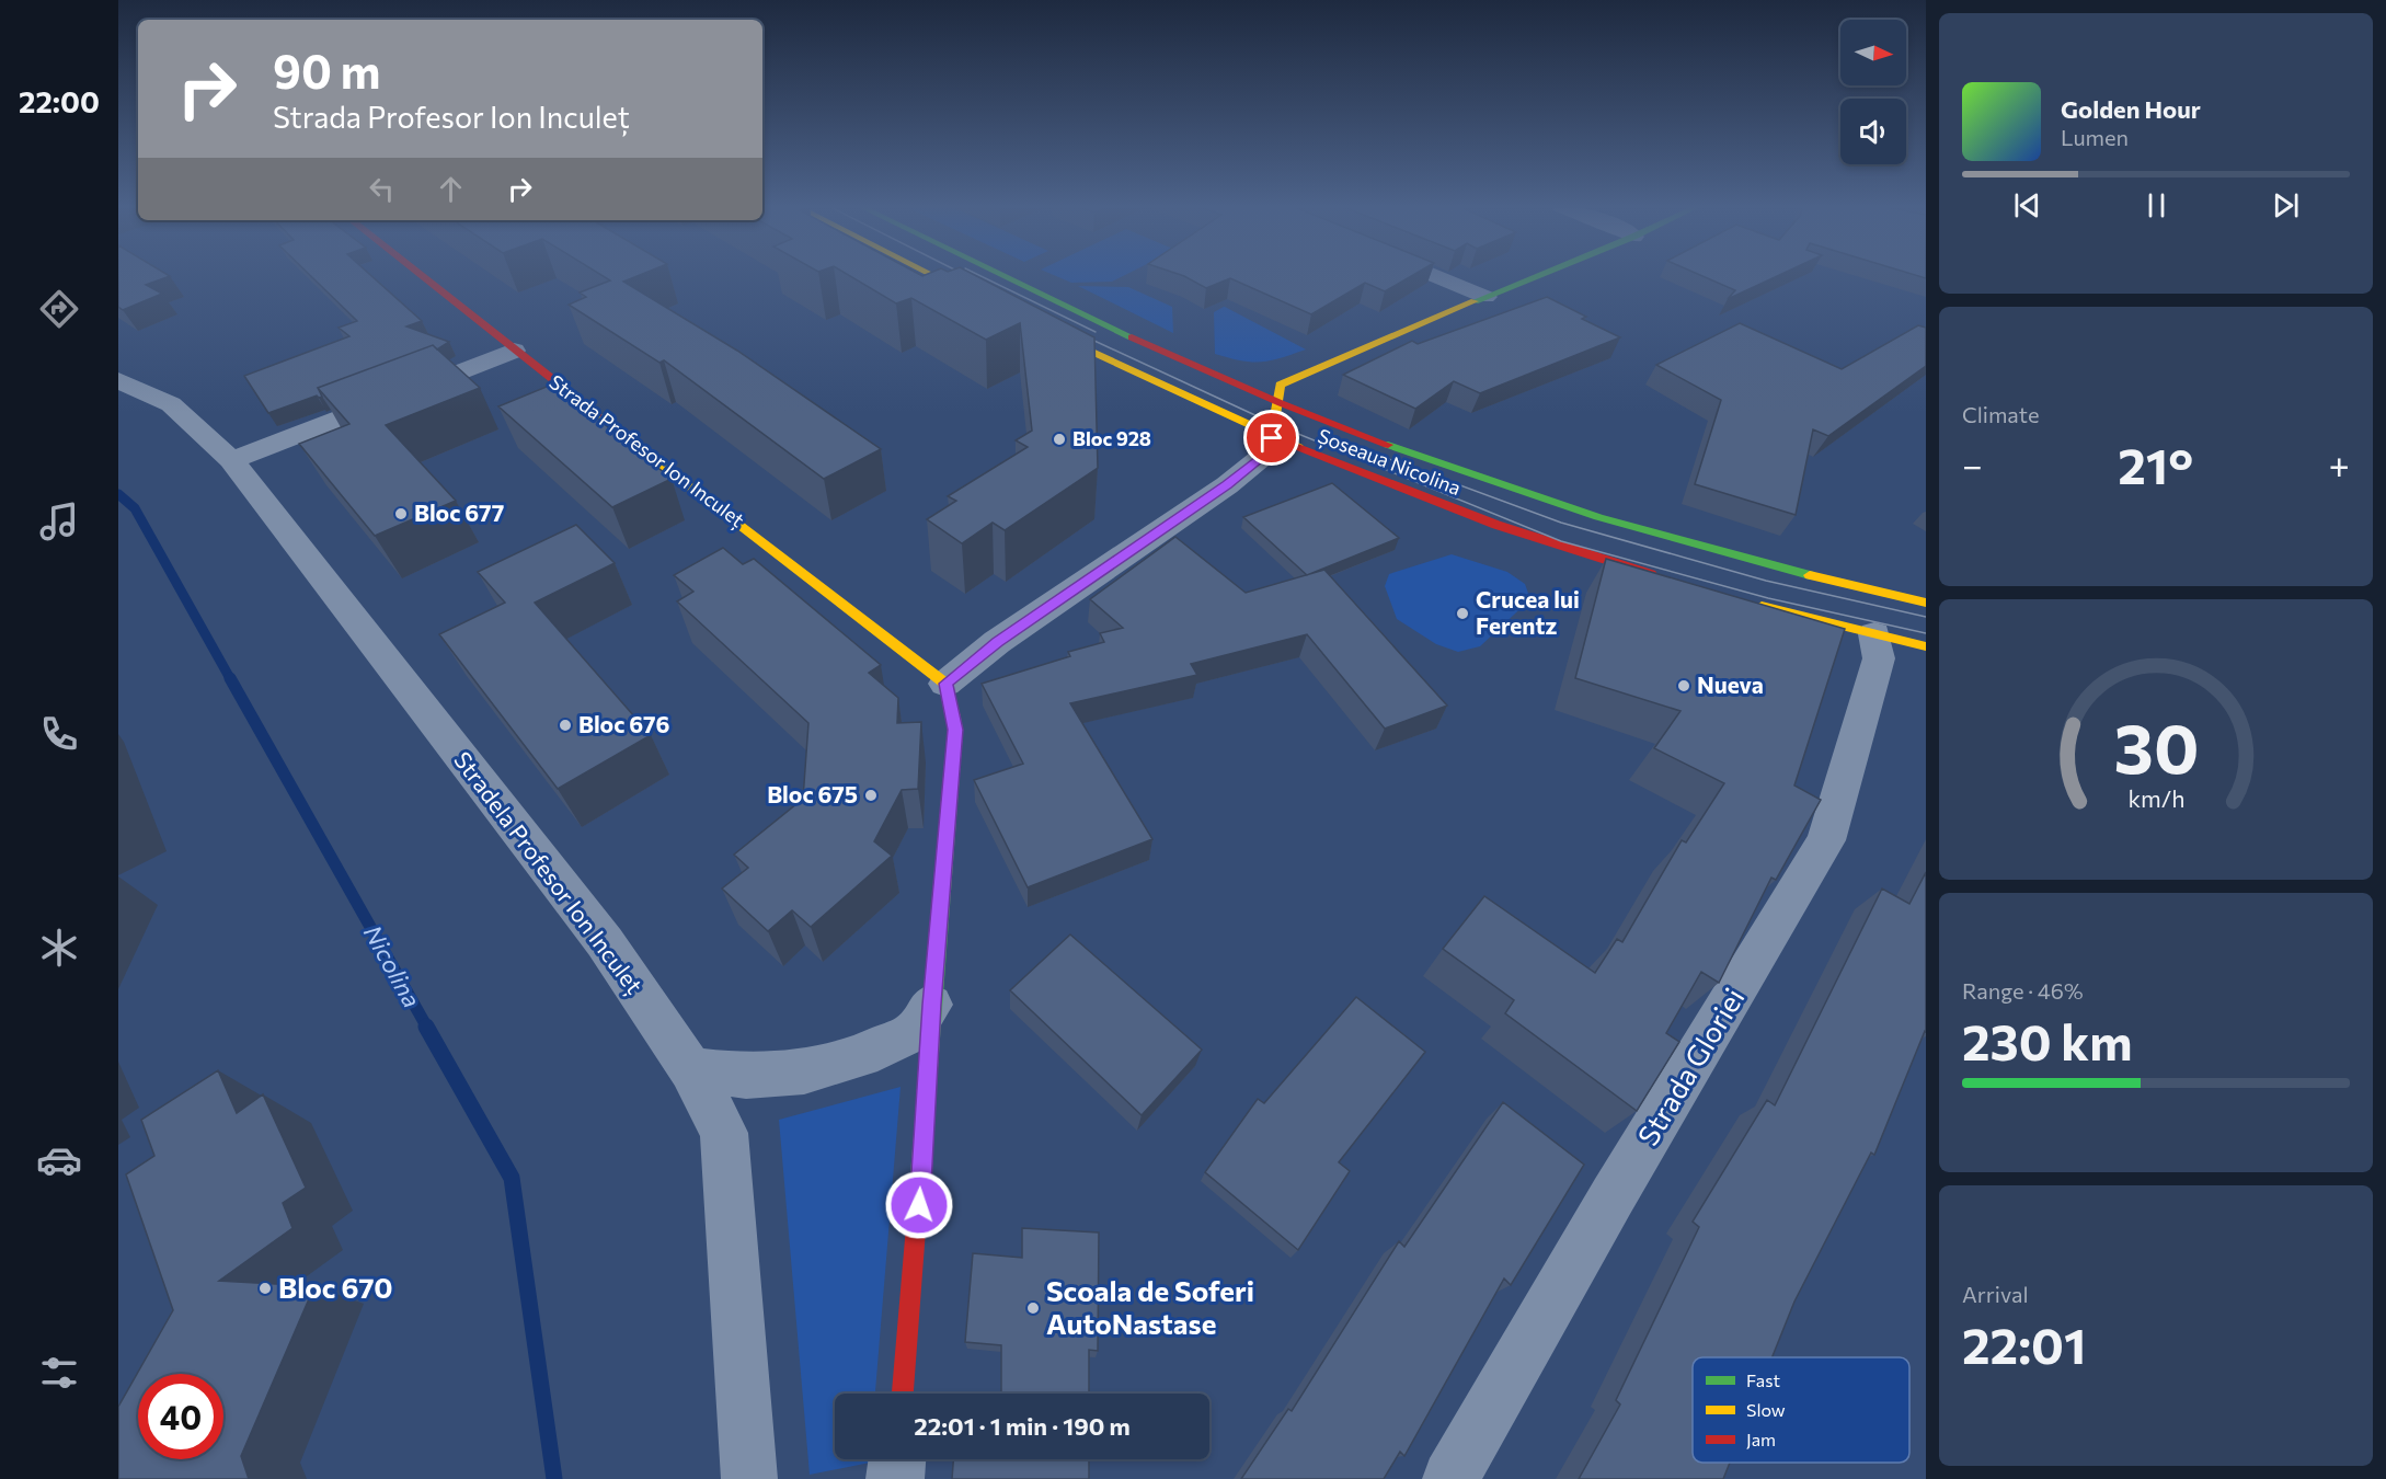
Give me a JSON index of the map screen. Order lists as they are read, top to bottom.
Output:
{
  "streets": {
    "main road": ["Strada Profesor Ion Inculeț", "Șoseaua Nicolina"],
    "street": ["Stradela Profesor Ion Inculeț", "Strada Gloriei"]
  },
  "water": ["Nicolina"],
  "places": [
    "Bloc 928",
    "Bloc 677",
    "Crucea lui Ferentz",
    "Nueva",
    "Bloc 676",
    "Bloc 675",
    "Bloc 670",
    "Scoala de Soferi AutoNastase"
  ],
  "legend": ["Fast", "Slow", "Jam"],
  "north": "right",
  "page": {
    "tabs": "22:00",
    "turn": ["90 m", "Strada Profesor Ion Inculeț"],
    "song": ["Golden Hour", "Lumen"],
    "tile": [
      "Climate",
      ["Range · 46%", "230 km"],
      ["Arrival", "22:01"]
    ],
    "heat": ["−", "21°", "+"],
    "limit": "40",
    "trip": "22:01 · 1 min · 190 m",
    "gauge": ["30", "km/h"]
  }
}
